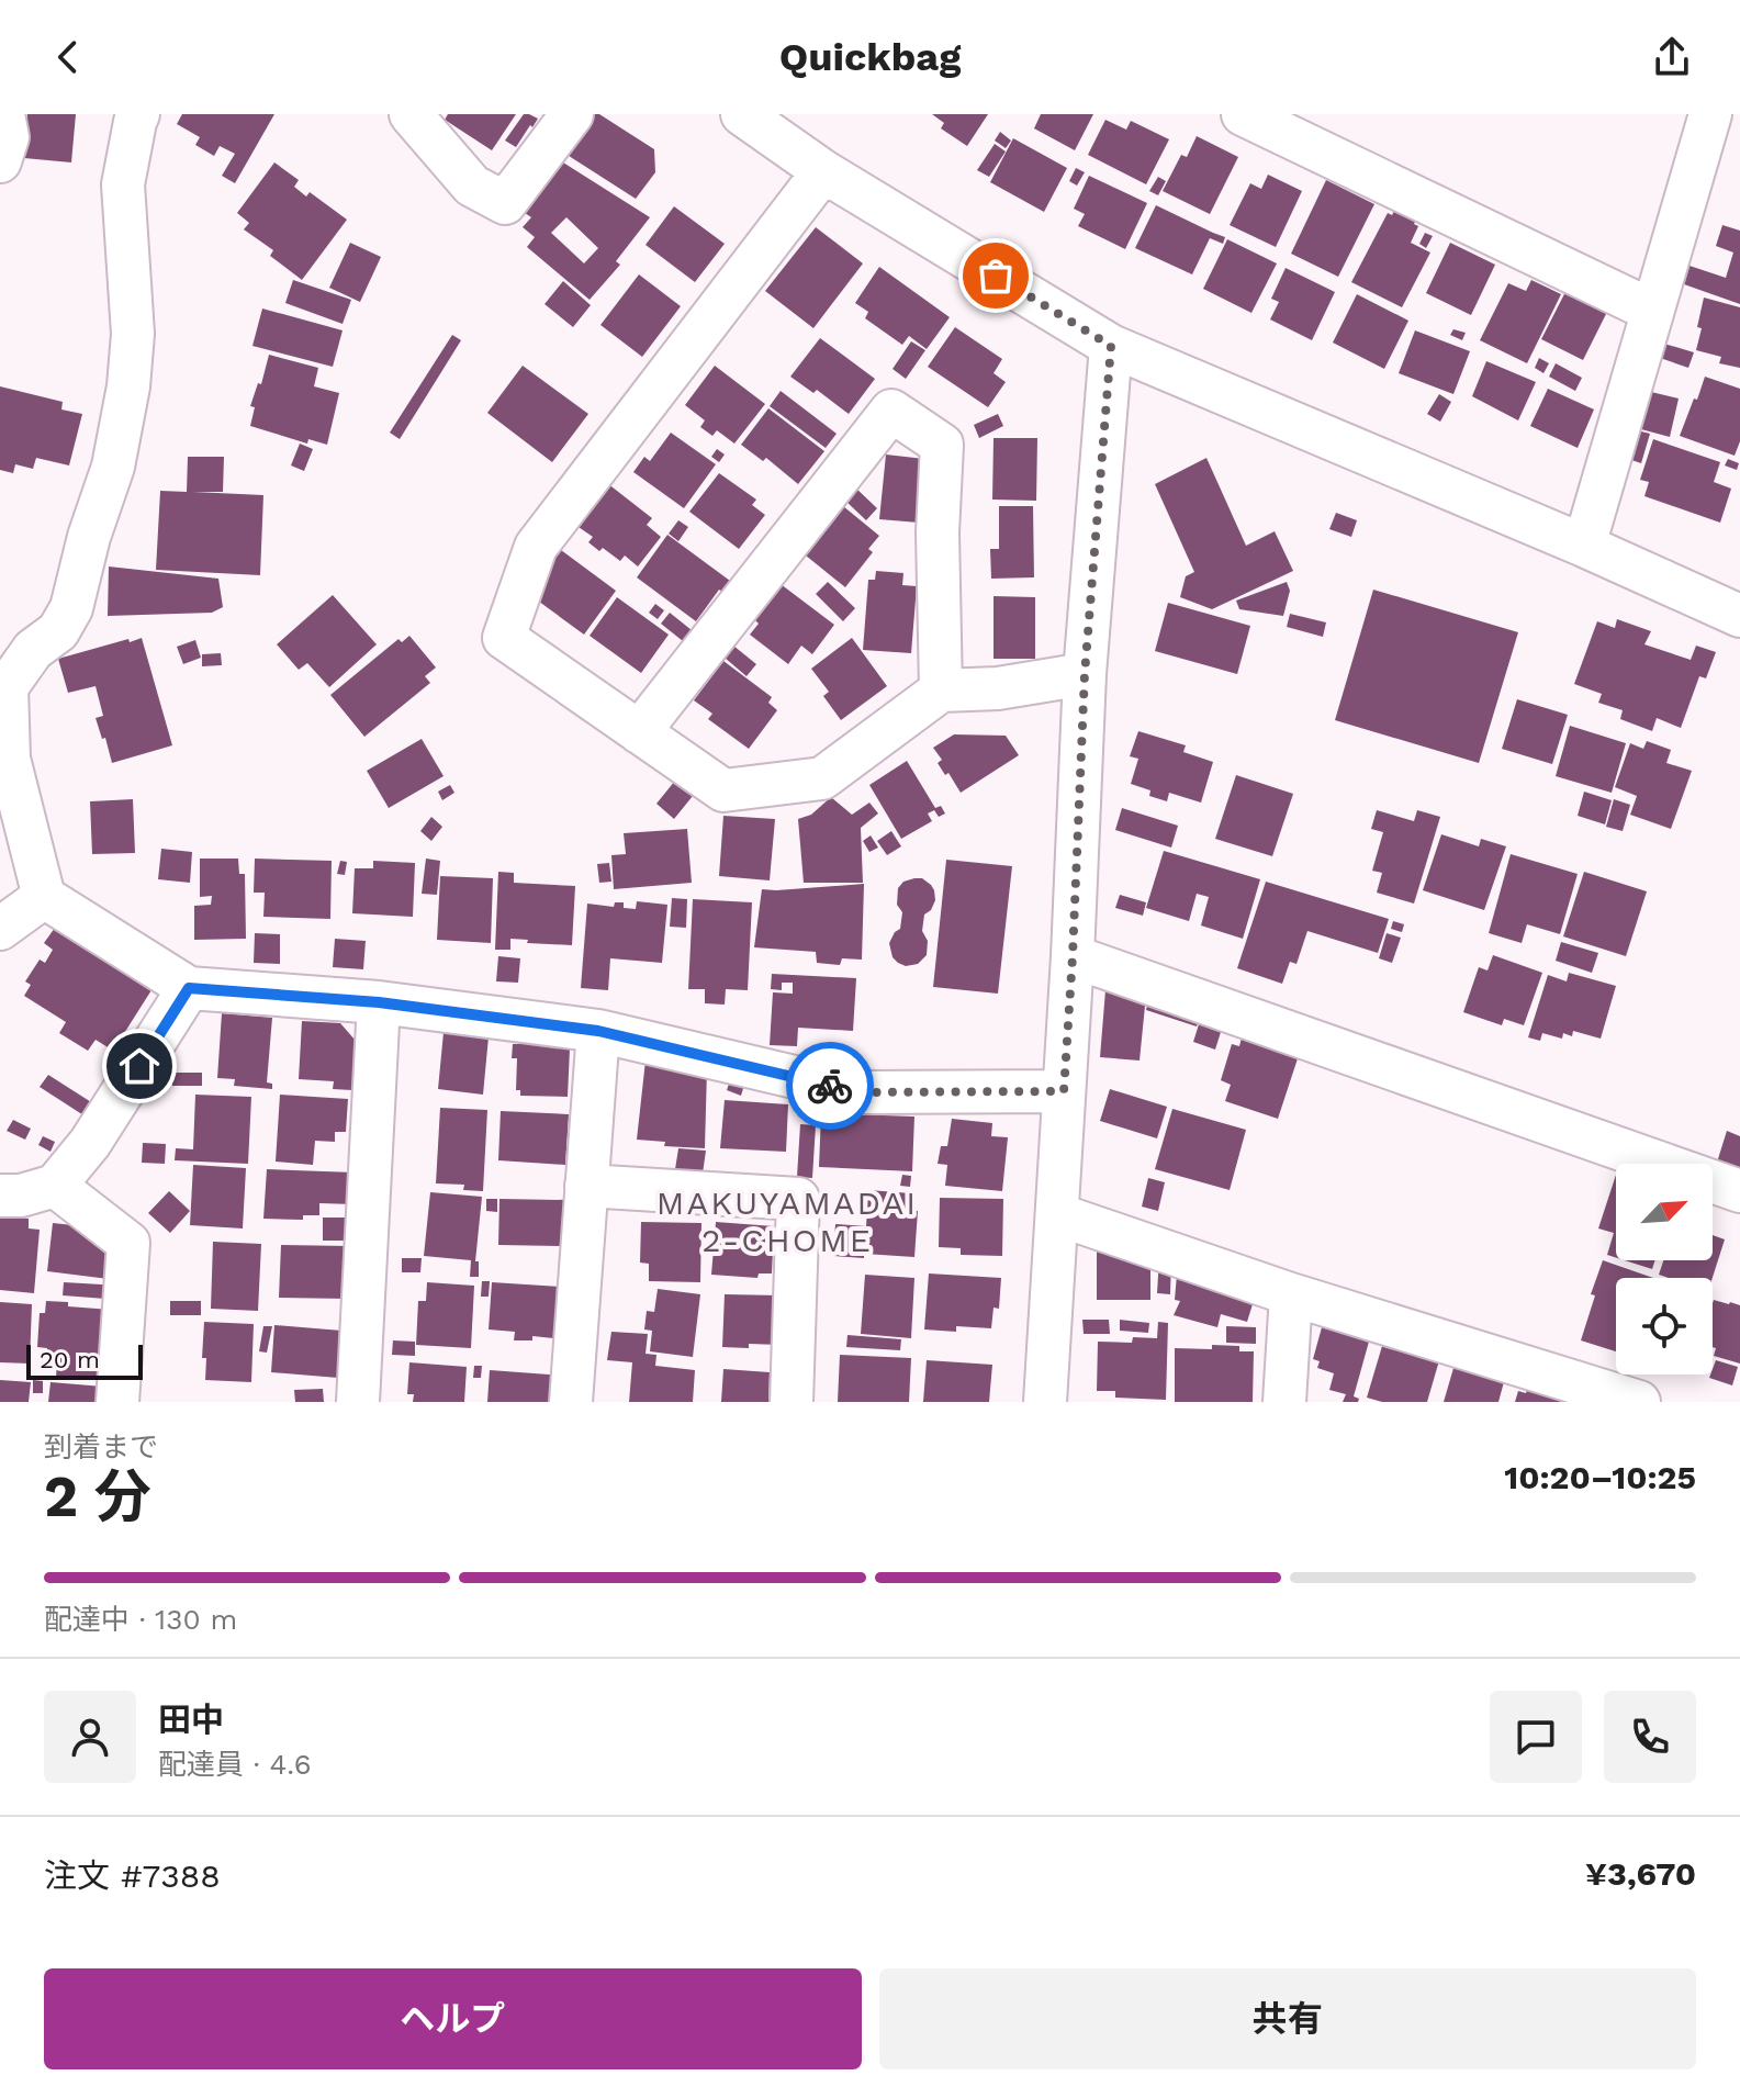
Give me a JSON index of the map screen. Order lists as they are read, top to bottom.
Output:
{
  "districts": ["MAKUYAMADAI 2-CHOME"],
  "scale_bar": "20 m",
  "north": "top right",
  "page": {
    "header": "Quickbag",
    "scale": "20 m",
    "heading": ["2 分", "到着まで", "10:20–10:25"],
    "panel": [
      "田中",
      "配達員 · 4.6",
      "注文 #7388",
      "¥3,670"
    ],
    "bar": "配達中 · 130 m",
    "buttons": ["ヘルプ", "共有"]
  }
}
